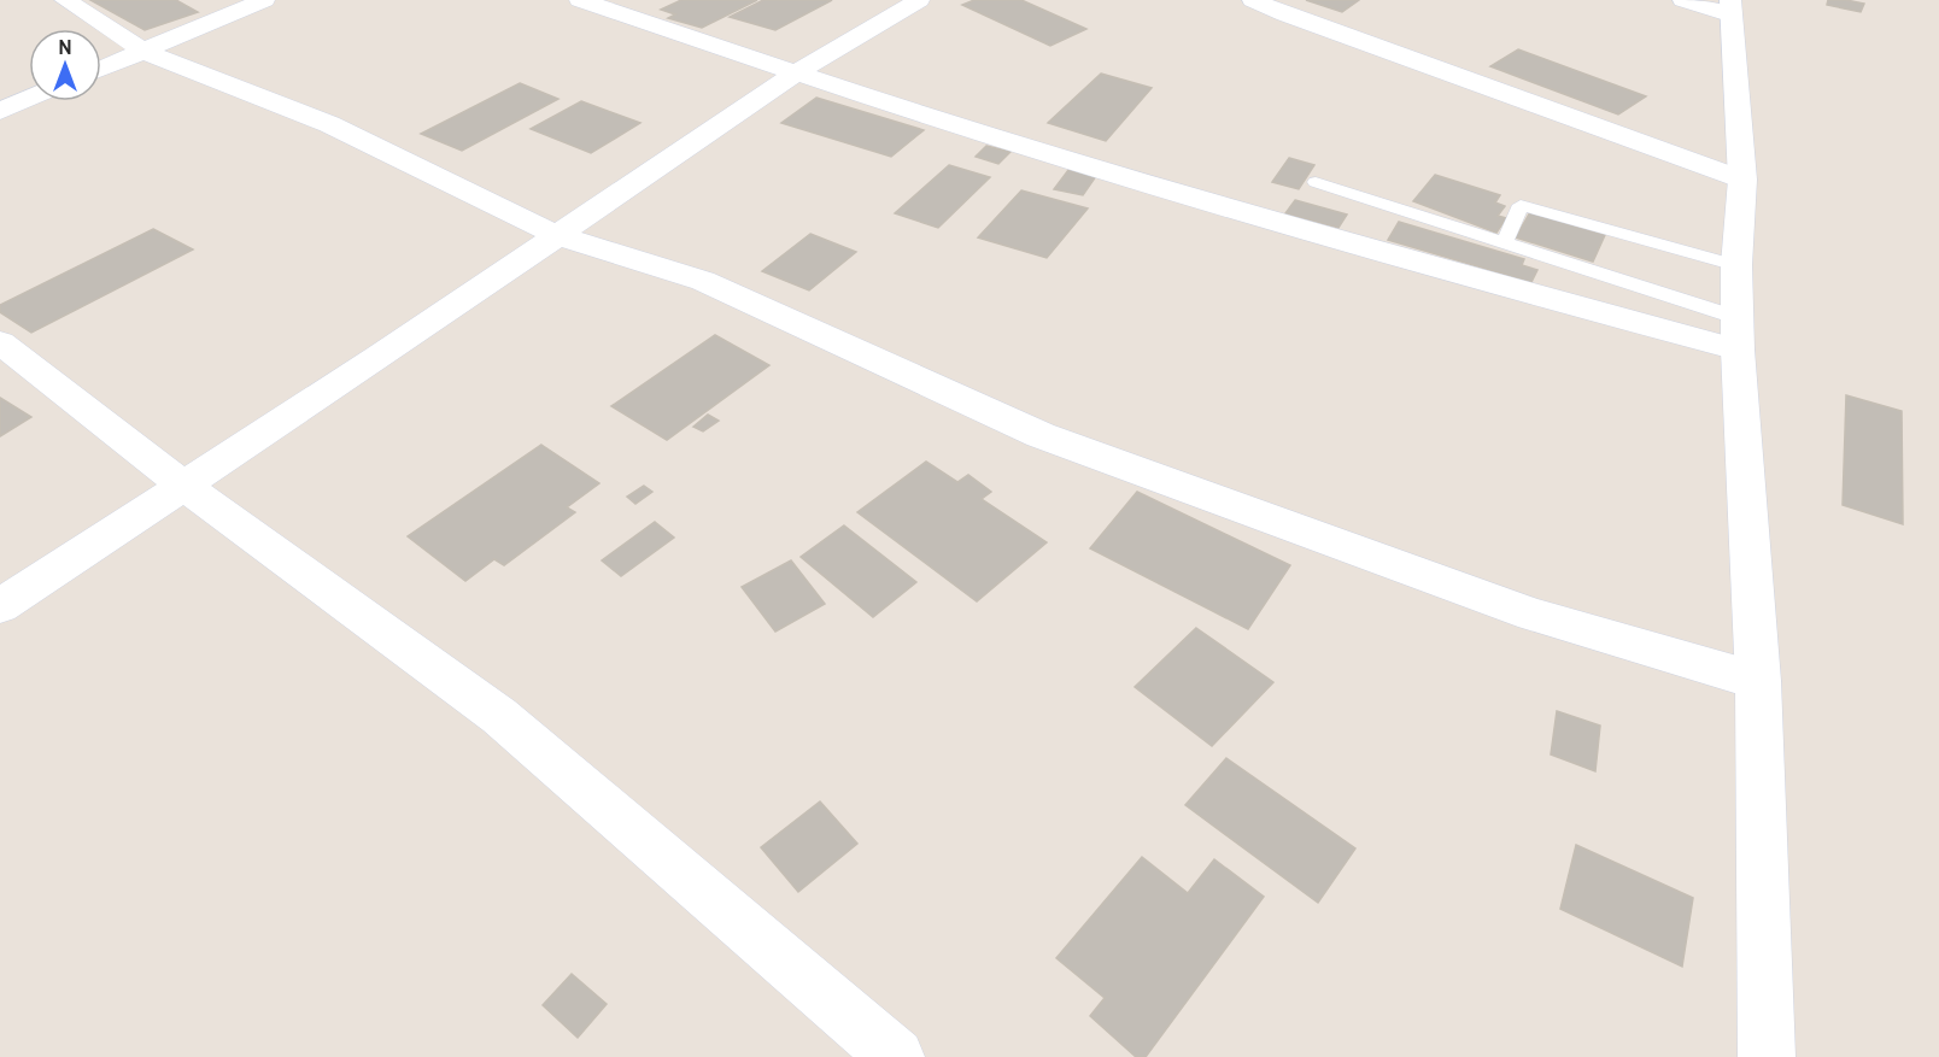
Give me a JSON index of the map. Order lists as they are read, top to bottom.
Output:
{
  "north": "top"
}
